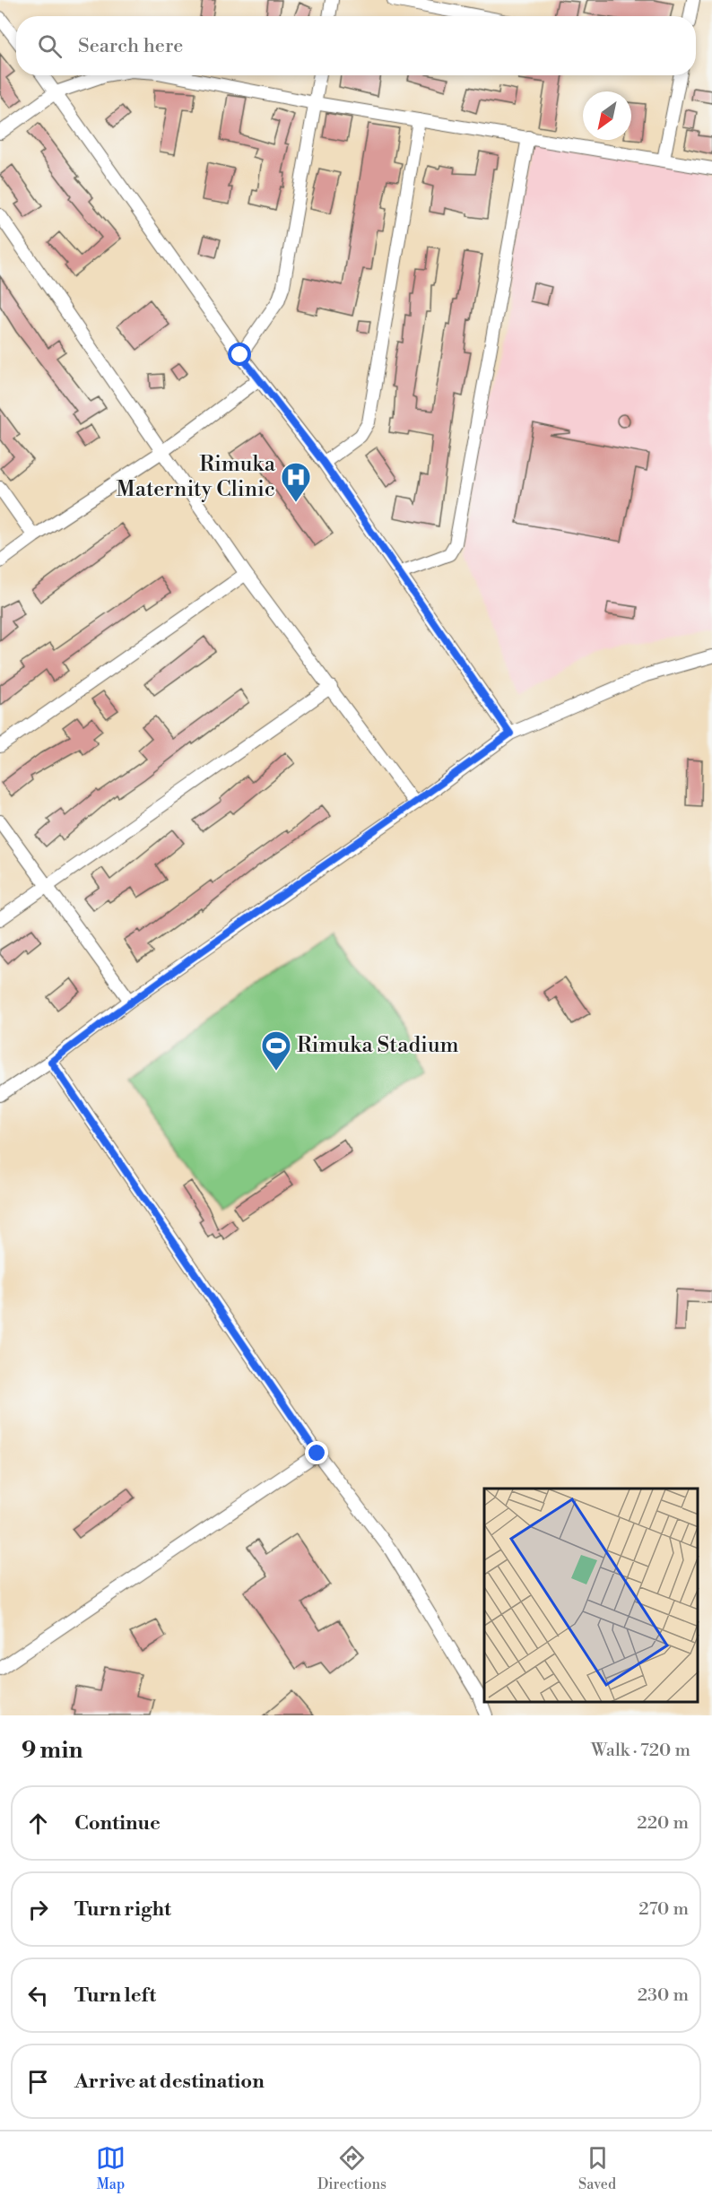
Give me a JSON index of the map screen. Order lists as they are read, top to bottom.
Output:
{
  "places": {
    "hospital": ["Rimuka Maternity Clinic"],
    "sports": ["Rimuka Stadium"]
  },
  "north": "bottom left",
  "page": {
    "search": "Search here",
    "heading": ["9 min", "Walk · 720 m"],
    "list": [
      ["Continue", "220 m"],
      ["Turn right", "270 m"],
      ["Turn left", "230 m"],
      "Arrive at destination"
    ],
    "nav": ["Map", "Directions", "Saved"]
  }
}
